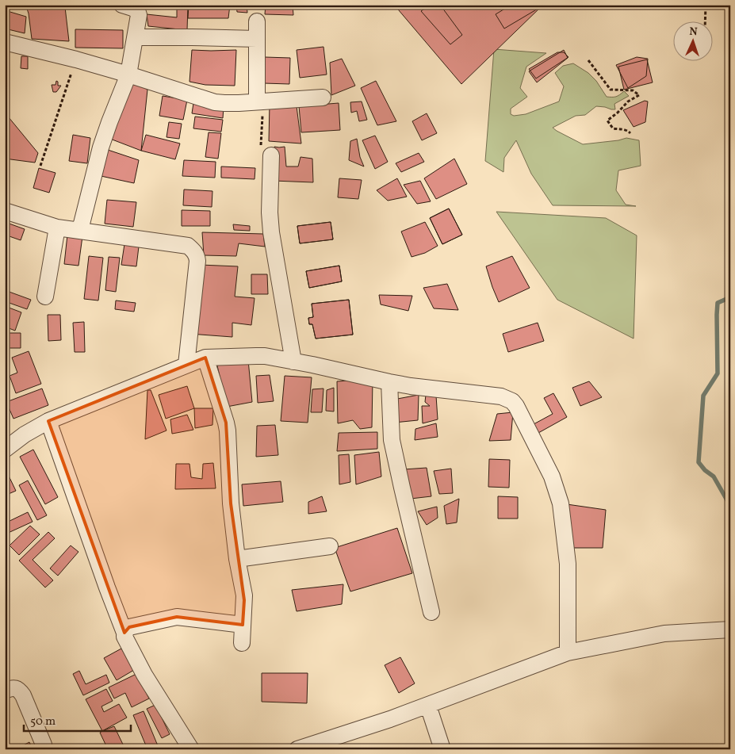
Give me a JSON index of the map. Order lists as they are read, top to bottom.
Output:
{
  "scale_bar": "50 m",
  "north": "top"
}
